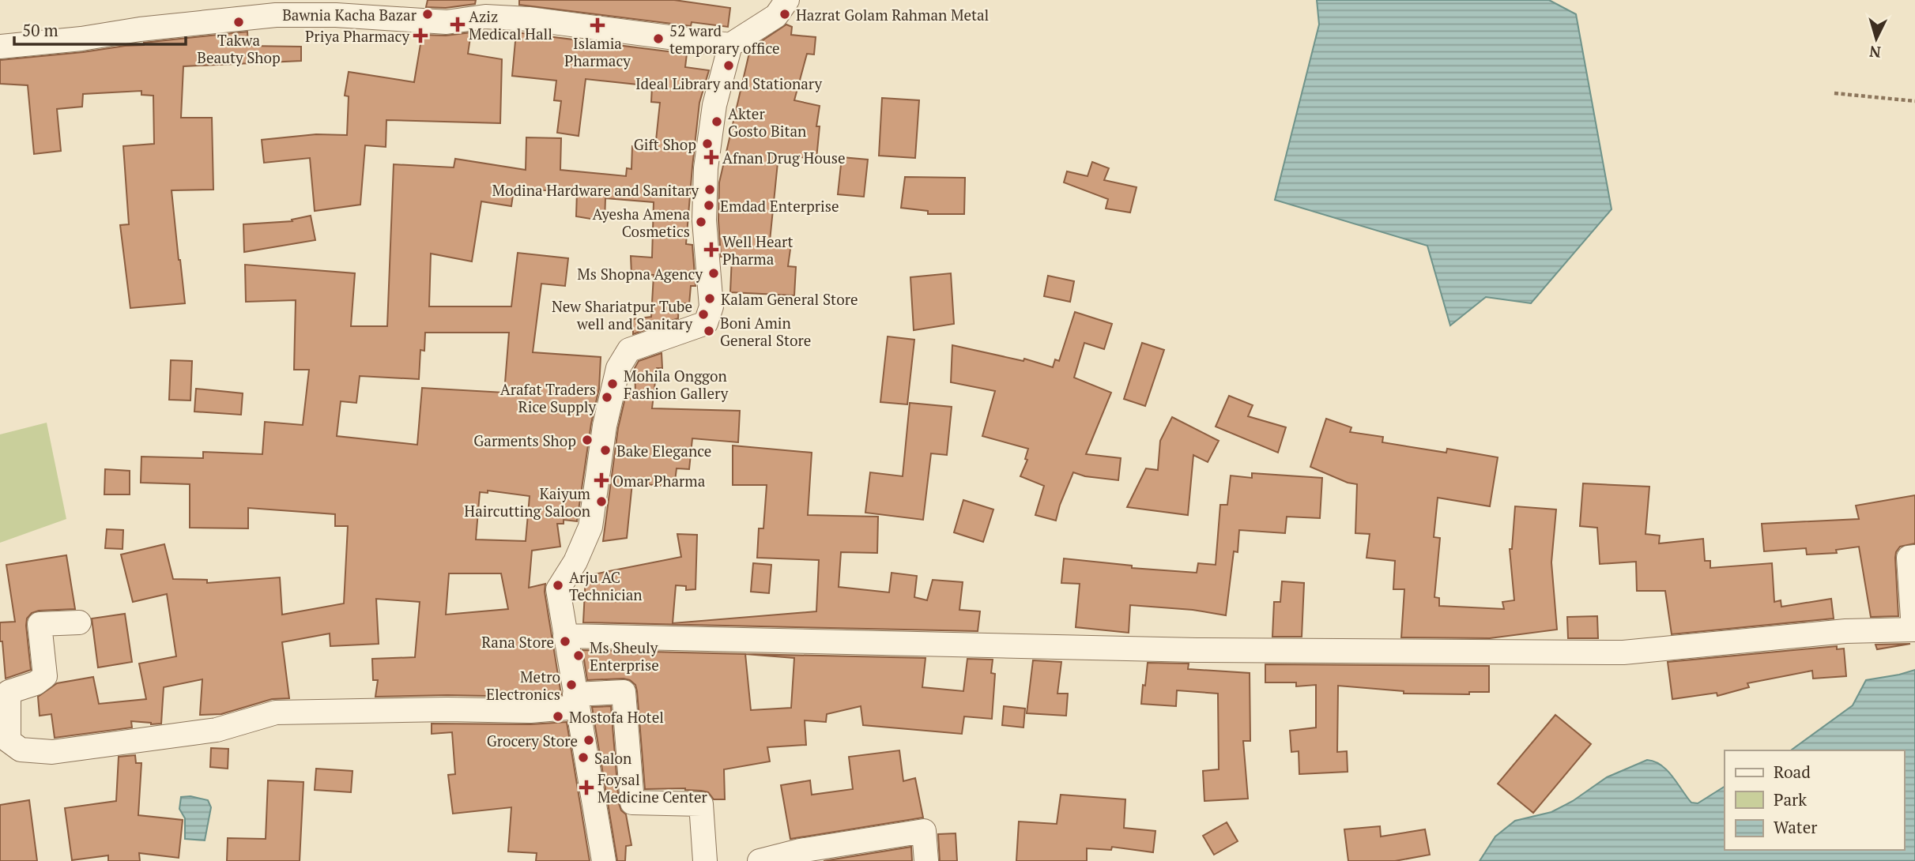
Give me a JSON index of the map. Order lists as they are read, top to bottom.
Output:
{
  "places": {
    "other": [
      "Bawnia Kacha Bazar",
      "Hazrat Golam Rahman Metal",
      "Takwa Beauty Shop",
      "52 ward temporary office",
      "Ideal Library and Stationary",
      "Akter Gosto Bitan",
      "Gift Shop",
      "Modina Hardware and Sanitary",
      "Emdad Enterprise",
      "Ayesha Amena Cosmetics",
      "Ms Shopna Agency",
      "Kalam General Store",
      "New Shariatpur Tube well and Sanitary",
      "Boni Amin General Store",
      "Mohila Onggon Fashion Gallery",
      "Arafat Traders Rice Supply",
      "Garments Shop",
      "Bake Elegance",
      "Kaiyum Haircutting Saloon",
      "Arju AC Technician",
      "Rana Store",
      "Ms Sheuly Enterprise",
      "Metro Electronics",
      "Mostofa Hotel",
      "Grocery Store",
      "Salon"
    ],
    "health": [
      "Aziz Medical Hall",
      "Islamia Pharmacy",
      "Priya Pharmacy",
      "Afnan Drug House",
      "Well Heart Pharma",
      "Omar Pharma",
      "Foysal Medicine Center"
    ]
  },
  "legend": ["Road", "Park", "Water"],
  "scale_bar": "50 m",
  "north": "bottom"
}
